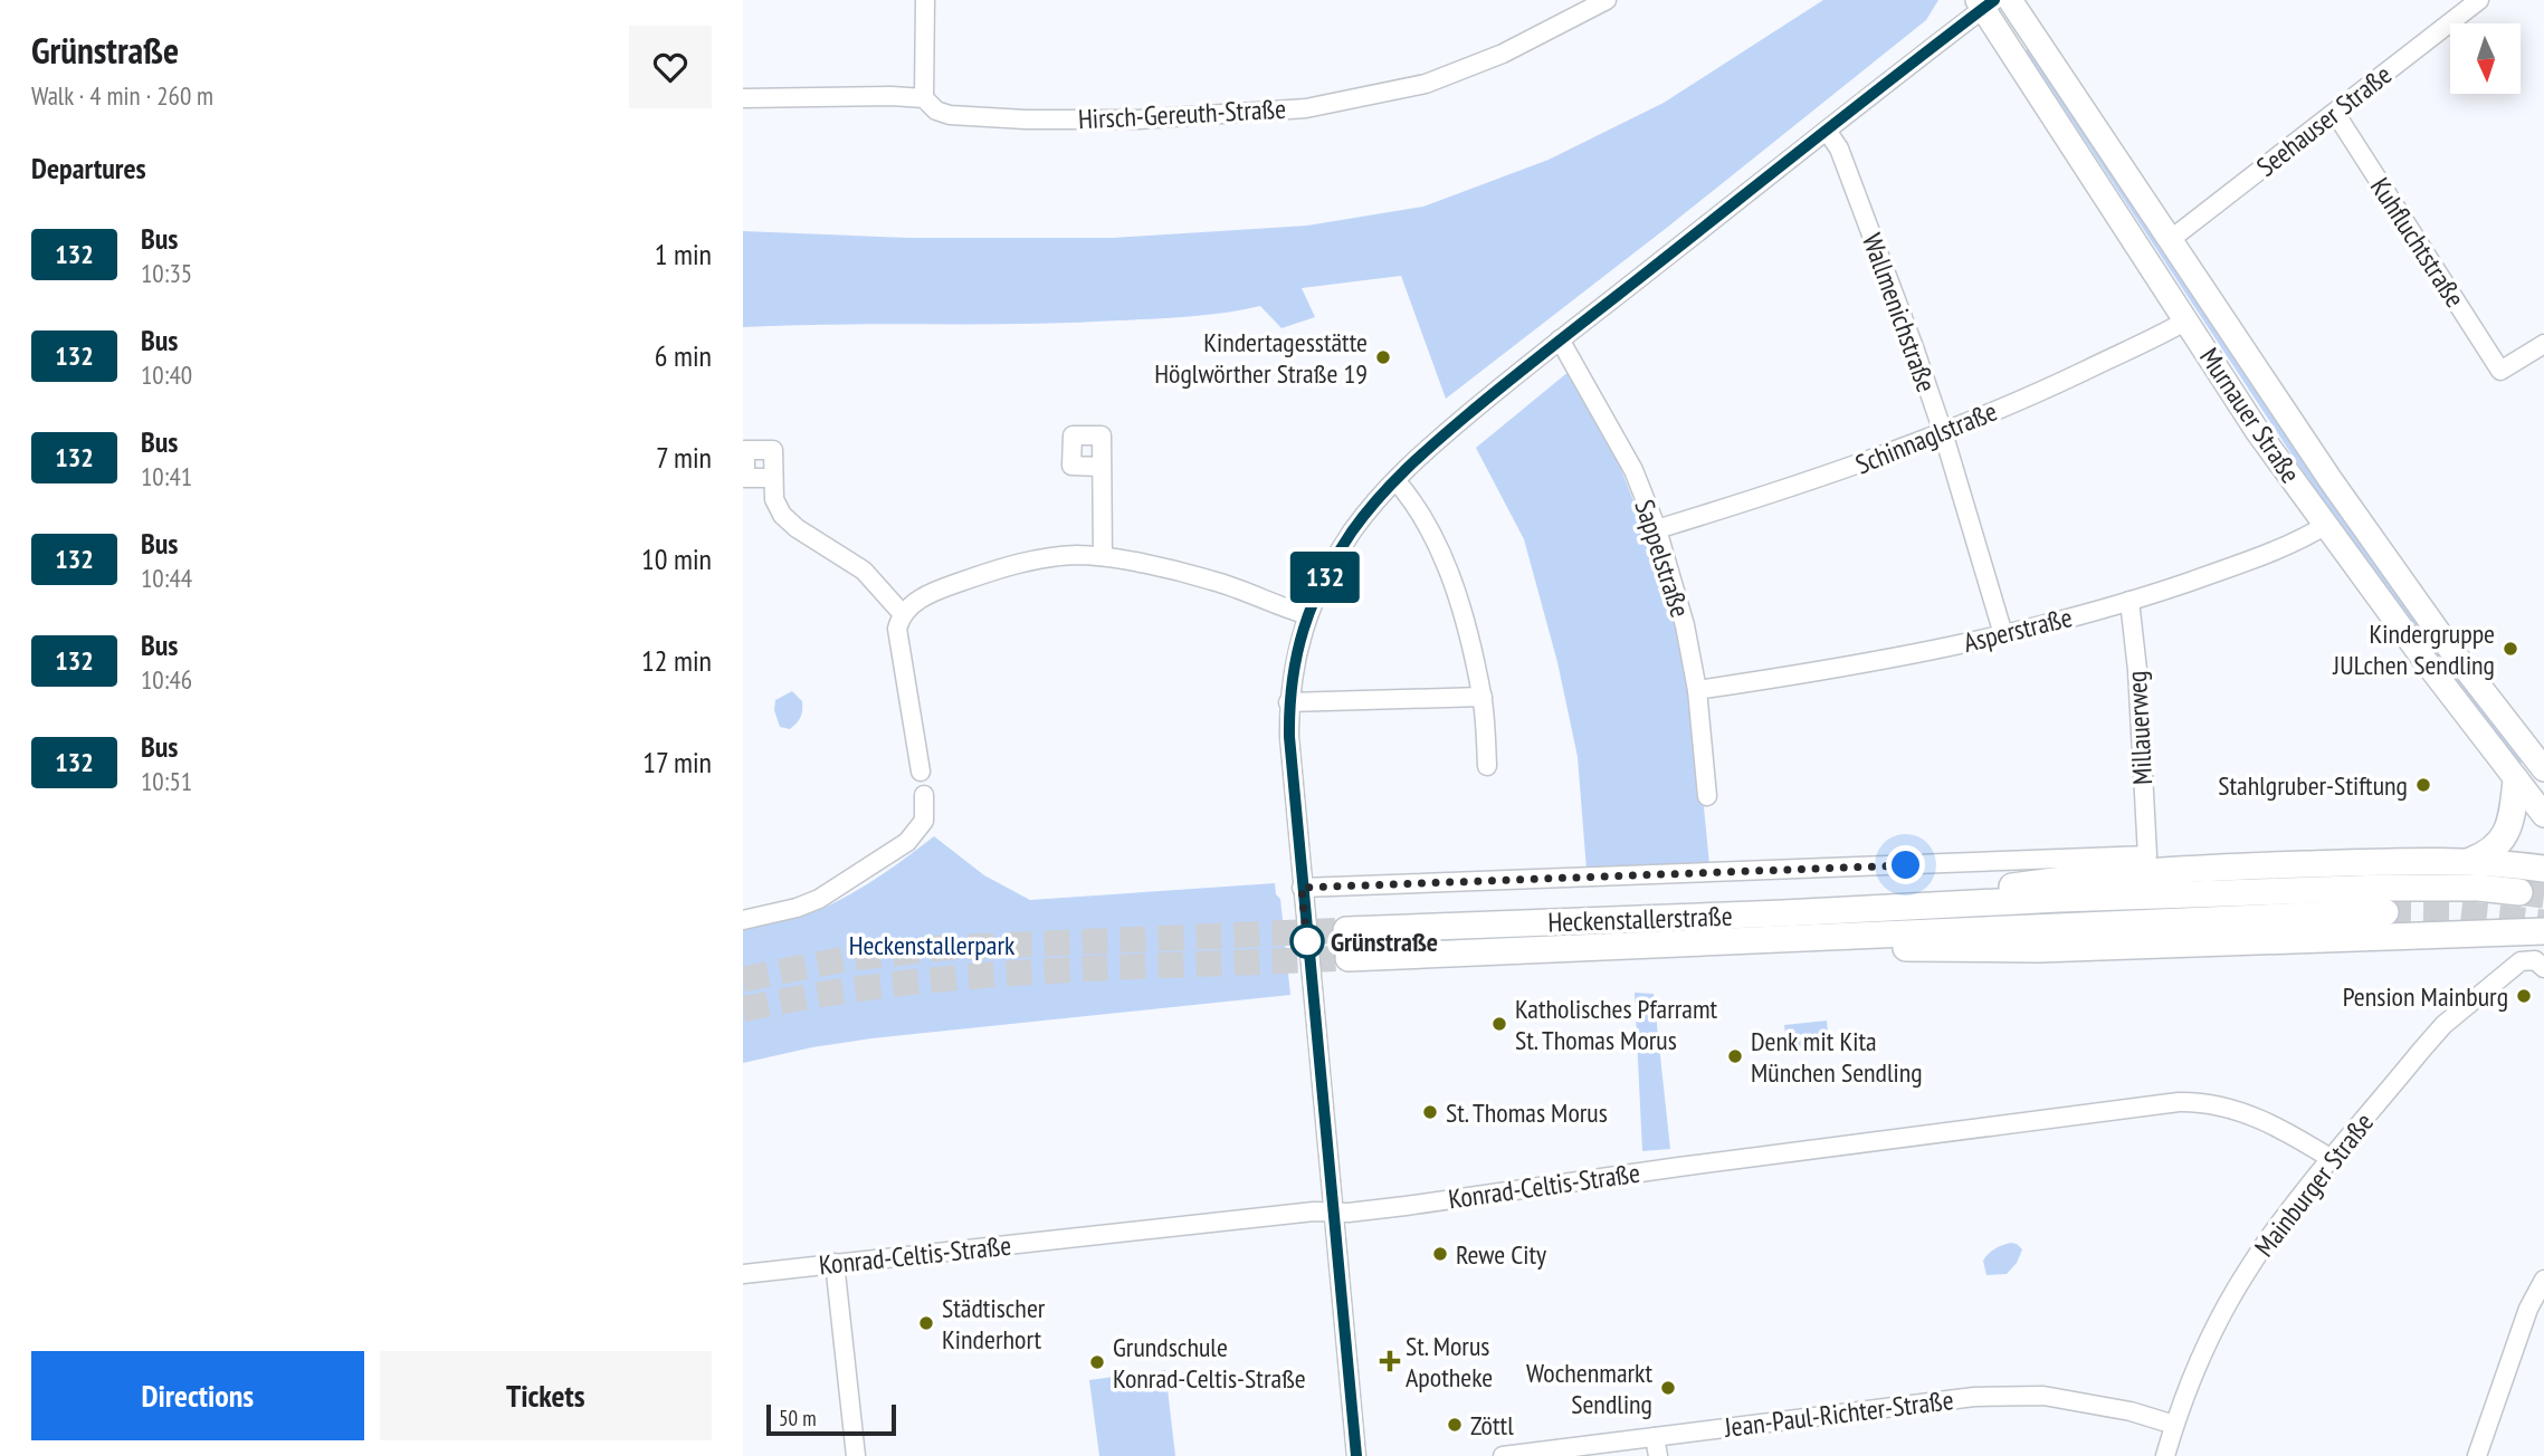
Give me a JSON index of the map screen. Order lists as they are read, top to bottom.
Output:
{
  "streets": {
    "highway": ["Heckenstallerstraße"],
    "main road": ["Murnauer Straße"],
    "street": [
      "Hirsch-Gereuth-Straße",
      "Seehauser Straße",
      "Kuhfluchtstraße",
      "Wallmenichstraße",
      "Schinnaglstraße",
      "Sappelstraße",
      "Asperstraße",
      "Millauerweg",
      "Mainburger Straße",
      "Konrad-Celtis-Straße",
      "Jean-Paul-Richter-Straße"
    ]
  },
  "crossings": [
    ["Seehauser Straße", "Kuhfluchtstraße"],
    ["Seehauser Straße", "Murnauer Straße"],
    ["Wallmenichstraße", "Schinnaglstraße"],
    ["Wallmenichstraße", "Asperstraße"],
    ["Murnauer Straße", "Schinnaglstraße"],
    ["Murnauer Straße", "Asperstraße"],
    ["Schinnaglstraße", "Sappelstraße"],
    ["Sappelstraße", "Asperstraße"],
    ["Asperstraße", "Millauerweg"],
    ["Millauerweg", "Heckenstallerstraße"],
    ["Mainburger Straße", "Konrad-Celtis-Straße"],
    ["Mainburger Straße", "Jean-Paul-Richter-Straße"]
  ],
  "parks": ["Heckenstallerpark"],
  "places": {
    "other": [
      "Kindertagesstätte Höglwörther Straße 19",
      "Kindergruppe JULchen Sendling",
      "Stahlgruber-Stiftung",
      "Grünstraße",
      "Pension Mainburg",
      "Katholisches Pfarramt St. Thomas Morus",
      "Denk mit Kita München Sendling",
      "St. Thomas Morus",
      "Rewe City",
      "Städtischer Kinderhort",
      "Grundschule Konrad-Celtis-Straße",
      "Wochenmarkt Sendling",
      "Zöttl"
    ],
    "health": ["St. Morus Apotheke"]
  },
  "lines": ["bus line 132"],
  "scale_bar": "50 m",
  "north": "bottom",
  "page": {
    "heading": [
      ["Grünstraße", "Walk · 4 min · 260 m"],
      "Departures"
    ],
    "on_map": "132",
    "list": [
      {
        "mark": "132",
        "name": "Bus",
        "note": "10:35",
        "value": "1 min"
      },
      {
        "mark": "132",
        "name": "Bus",
        "note": "10:40",
        "value": "6 min"
      },
      {
        "mark": "132",
        "name": "Bus",
        "note": "10:41",
        "value": "7 min"
      },
      {
        "mark": "132",
        "name": "Bus",
        "note": "10:44",
        "value": "10 min"
      },
      {
        "mark": "132",
        "name": "Bus",
        "note": "10:46",
        "value": "12 min"
      },
      {
        "mark": "132",
        "name": "Bus",
        "note": "10:51",
        "value": "17 min"
      }
    ],
    "buttons": ["Directions", "Tickets"],
    "scale": "50 m"
  }
}
